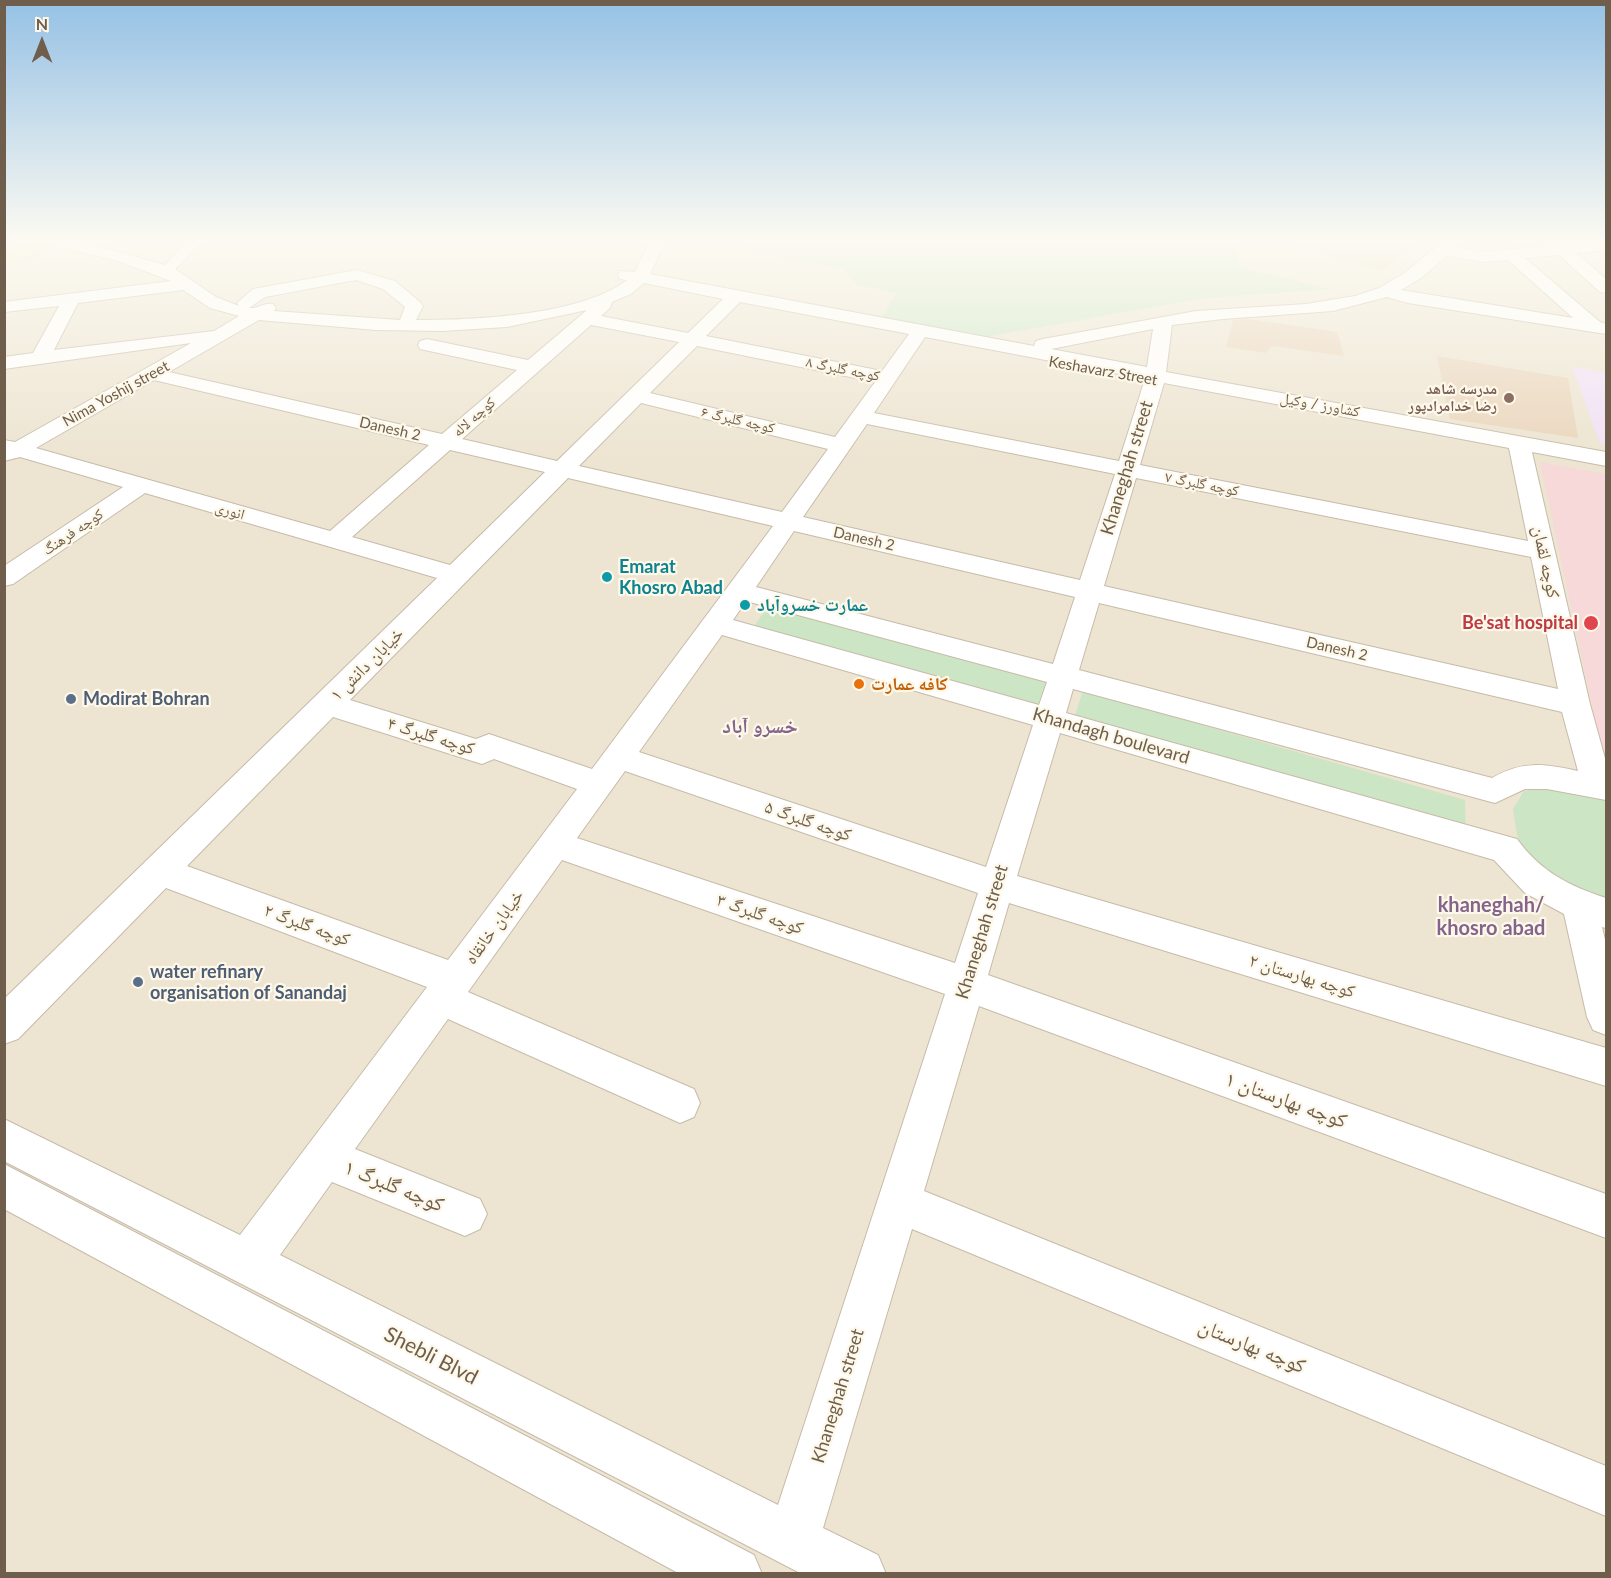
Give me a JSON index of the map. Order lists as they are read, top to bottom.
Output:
{
  "streets": {
    "street": [
      "کوچه گلبرگ ۸",
      "Keshavarz Street",
      "Nima Yoshij street",
      "کشاورز / وکیل",
      "کوچه لاله",
      "کوچه گلبرگ ۶",
      "Danesh 2",
      "Khaneghah street",
      "کوچه گلبرگ ۷",
      "انوری",
      "کوچه فرهنگ",
      "کوچه لقمان",
      "خیابان دانش ۱",
      "کوچه گلبرگ ۴",
      "Khandagh boulevard",
      "کوچه گلبرگ ۵",
      "کوچه گلبرگ ۳",
      "کوچه گلبرگ ۲",
      "خیابان خانقاه",
      "کوچه بهارستان ۲",
      "کوچه بهارستان ۱",
      "کوچه گلبرگ ۱",
      "کوچه بهارستان",
      "Shebli Blvd"
    ]
  },
  "crossings": [
    ["کوچه گلبرگ ۸", "کوچه لاله"],
    ["کوچه گلبرگ ۸", "خیابان دانش ۱"],
    ["کوچه گلبرگ ۸", "خیابان خانقاه"],
    ["Keshavarz Street", "Nima Yoshij street"],
    ["Keshavarz Street", "کشاورز / وکیل"],
    ["Keshavarz Street", "Khaneghah street"],
    ["Keshavarz Street", "کوچه لقمان"],
    ["Keshavarz Street", "خیابان خانقاه"],
    ["Nima Yoshij street", "Danesh 2"],
    ["Nima Yoshij street", "انوری"],
    ["کشاورز / وکیل", "Khaneghah street"],
    ["کوچه لاله", "Danesh 2"],
    ["کوچه لاله", "انوری"],
    ["کوچه گلبرگ ۶", "خیابان دانش ۱"],
    ["کوچه گلبرگ ۶", "خیابان خانقاه"],
    ["Danesh 2", "Khaneghah street"],
    ["Danesh 2", "کوچه لقمان"],
    ["Danesh 2", "خیابان دانش ۱"],
    ["Danesh 2", "خیابان خانقاه"],
    ["Khaneghah street", "کوچه گلبرگ ۷"],
    ["Khaneghah street", "Khandagh boulevard"],
    ["Khaneghah street", "کوچه گلبرگ ۵"],
    ["Khaneghah street", "کوچه گلبرگ ۳"],
    ["Khaneghah street", "کوچه بهارستان ۲"],
    ["Khaneghah street", "کوچه بهارستان ۱"],
    ["Khaneghah street", "کوچه بهارستان"],
    ["Khaneghah street", "Shebli Blvd"],
    ["کوچه گلبرگ ۷", "کوچه لقمان"],
    ["کوچه گلبرگ ۷", "خیابان خانقاه"],
    ["انوری", "کوچه فرهنگ"],
    ["انوری", "خیابان دانش ۱"],
    ["خیابان دانش ۱", "کوچه گلبرگ ۴"],
    ["خیابان دانش ۱", "کوچه گلبرگ ۲"],
    ["کوچه گلبرگ ۴", "کوچه گلبرگ ۵"],
    ["کوچه گلبرگ ۴", "خیابان خانقاه"],
    ["Khandagh boulevard", "خیابان خانقاه"],
    ["کوچه گلبرگ ۵", "خیابان خانقاه"],
    ["کوچه گلبرگ ۵", "کوچه بهارستان ۲"],
    ["کوچه گلبرگ ۳", "خیابان خانقاه"],
    ["کوچه گلبرگ ۳", "کوچه بهارستان ۱"],
    ["کوچه گلبرگ ۲", "خیابان خانقاه"],
    ["خیابان خانقاه", "کوچه گلبرگ ۱"],
    ["خیابان خانقاه", "Shebli Blvd"]
  ],
  "districts": ["خسرو آباد", "khaneghah/ khosro abad"],
  "places": [
    "مدرسه شاهد رضا خدامرادپور",
    "Emarat Khosro Abad",
    "عمارت خسروآباد",
    "Be'sat hospital",
    "کافه عمارت",
    "Modirat Bohran",
    "water refinary organisation of Sanandaj"
  ],
  "north": "top"
}
